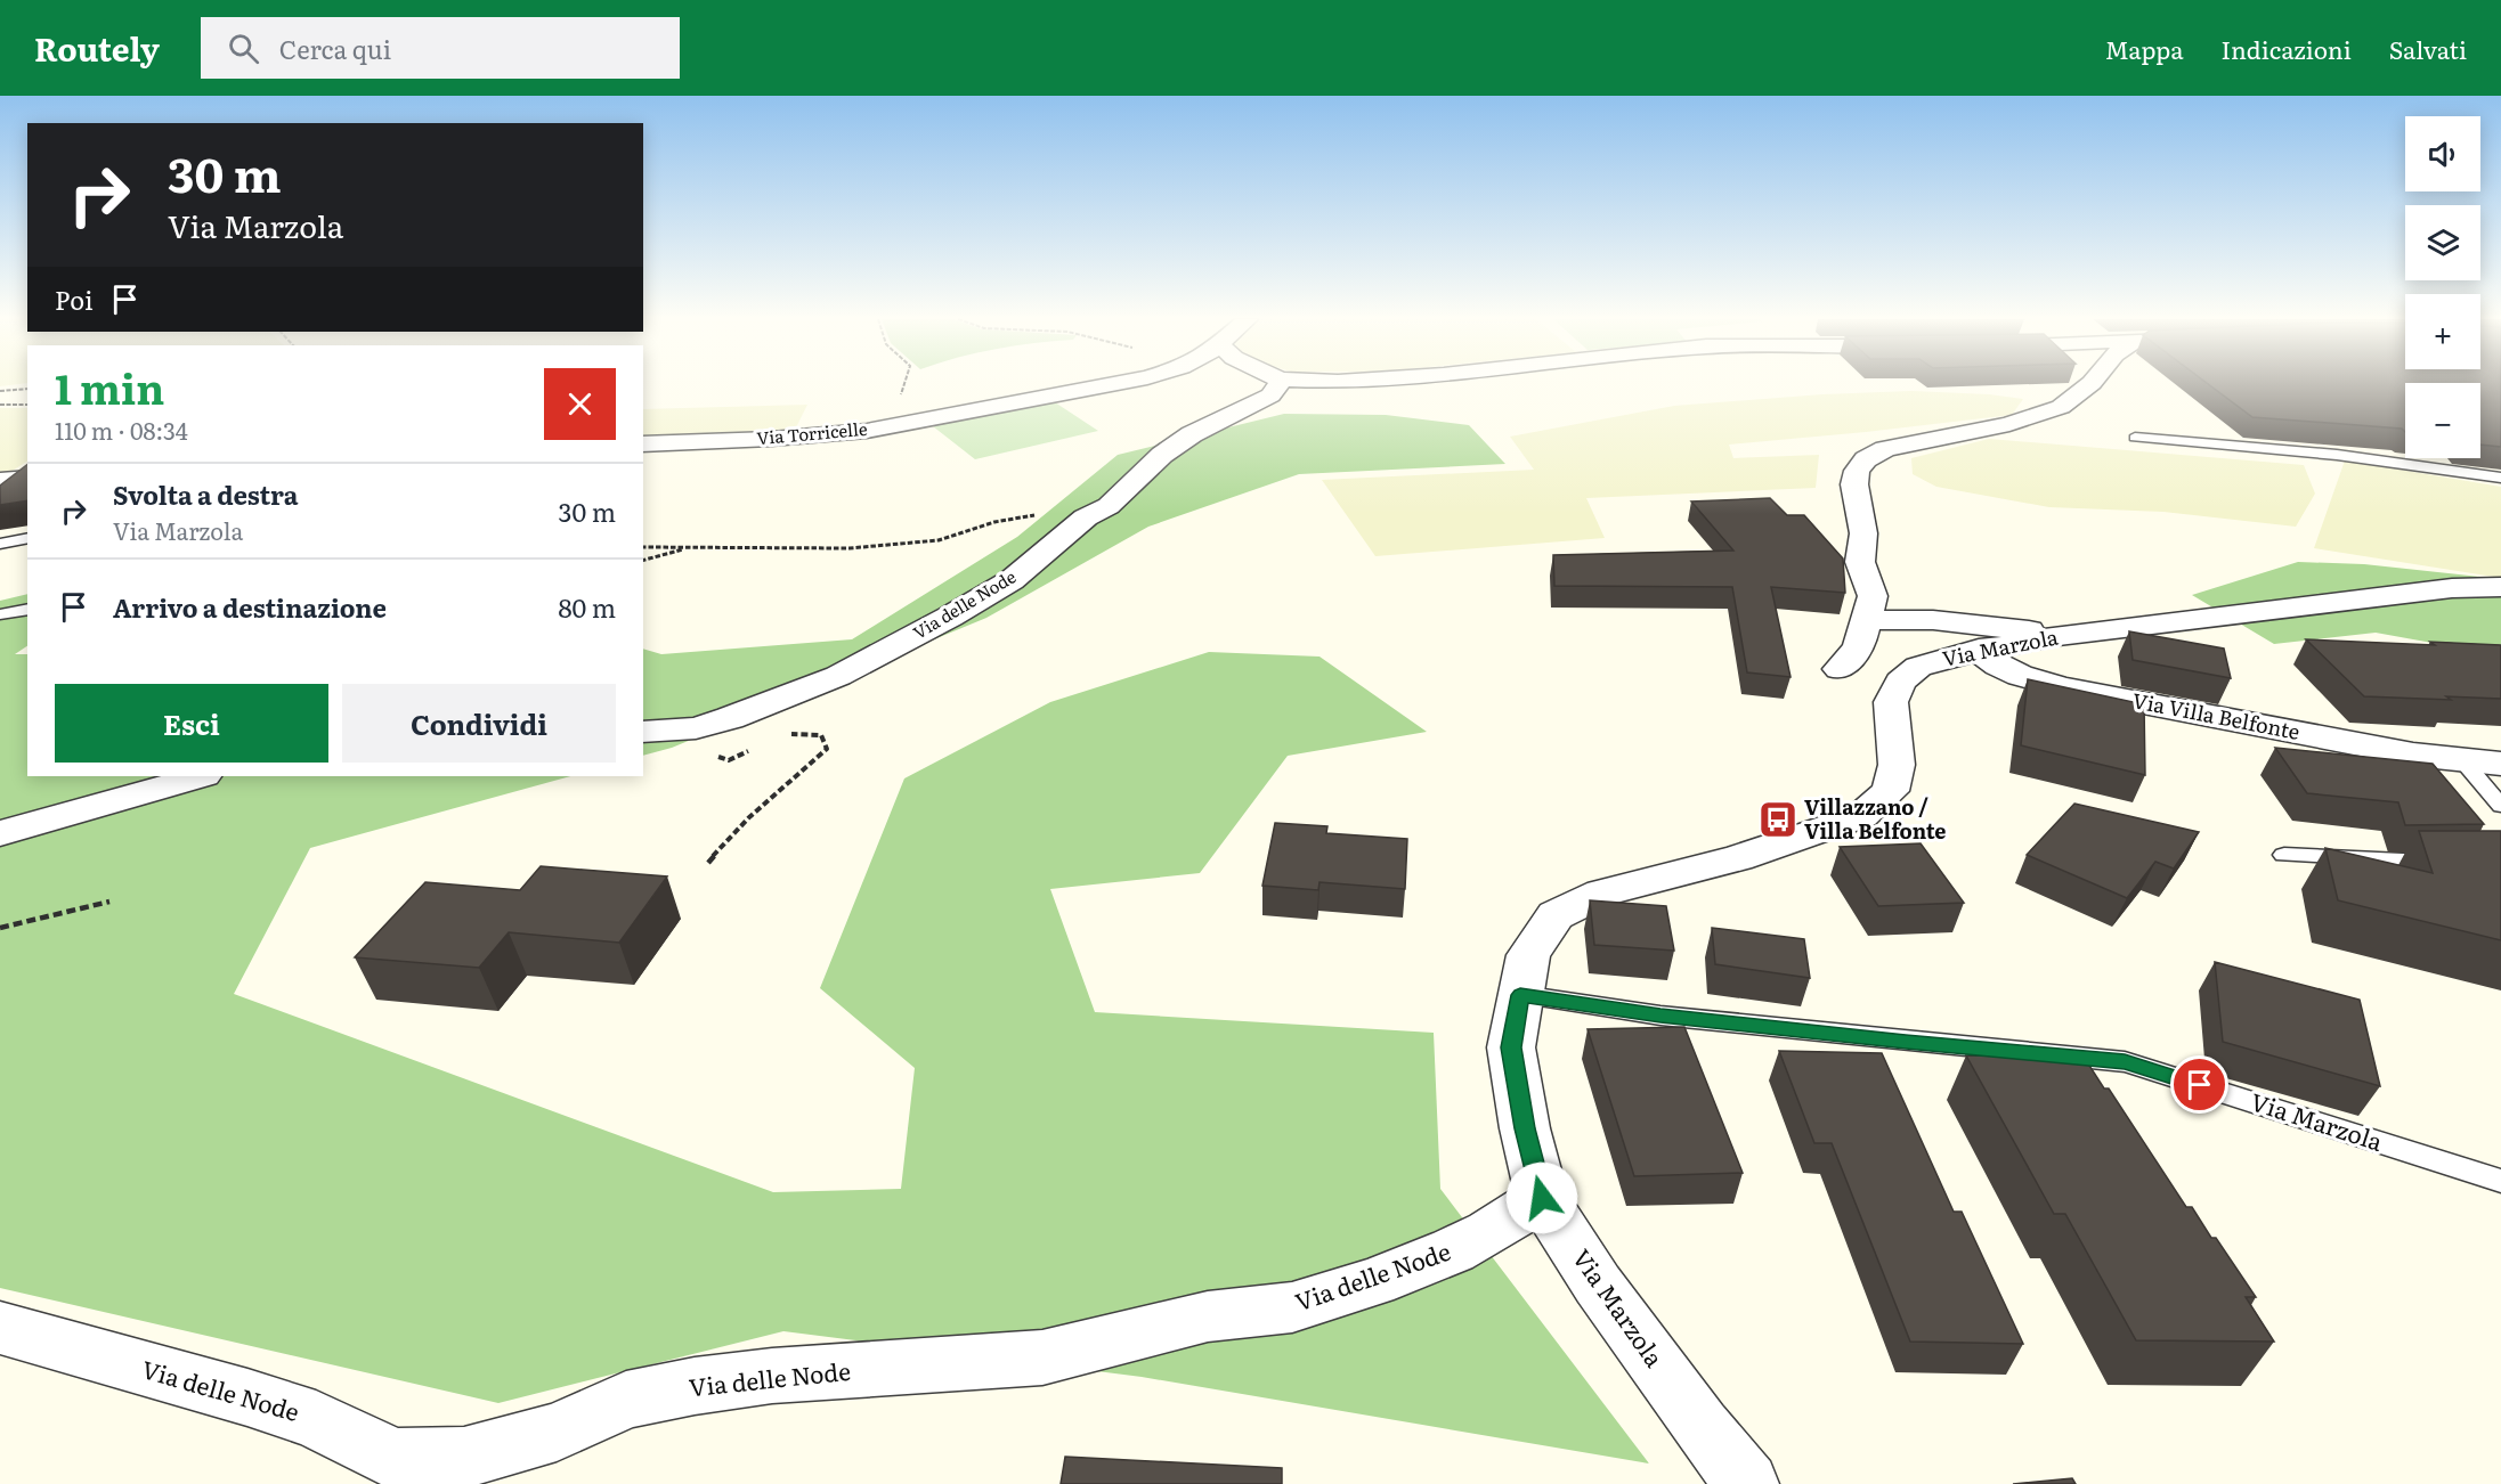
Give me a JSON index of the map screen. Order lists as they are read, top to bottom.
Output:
{
  "streets": {
    "street": [
      "Via Torricelle",
      "Via delle Node",
      "Via Marzola",
      "Via Villa Belfonte"
    ]
  },
  "crossings": [
    ["Via delle Node", "Via Marzola"],
    ["Via Marzola", "Via Villa Belfonte"]
  ],
  "places": {
    "bus stop": ["Villazzano / Villa Belfonte"]
  },
  "page": {
    "header": "Routely",
    "search": "Cerca qui",
    "nav": ["Mappa", "Indicazioni", "Salvati"],
    "map_buttons": ["+", "−"],
    "turn": ["30 m", "Via Marzola"],
    "then": "Poi",
    "heading": ["1 min", "110 m · 08:34"],
    "list": [
      {
        "name": "Svolta a destra",
        "note": "Via Marzola",
        "value": "30 m"
      },
      {
        "name": "Arrivo a destinazione",
        "value": "80 m"
      }
    ],
    "buttons": ["Esci", "Condividi"]
  }
}
